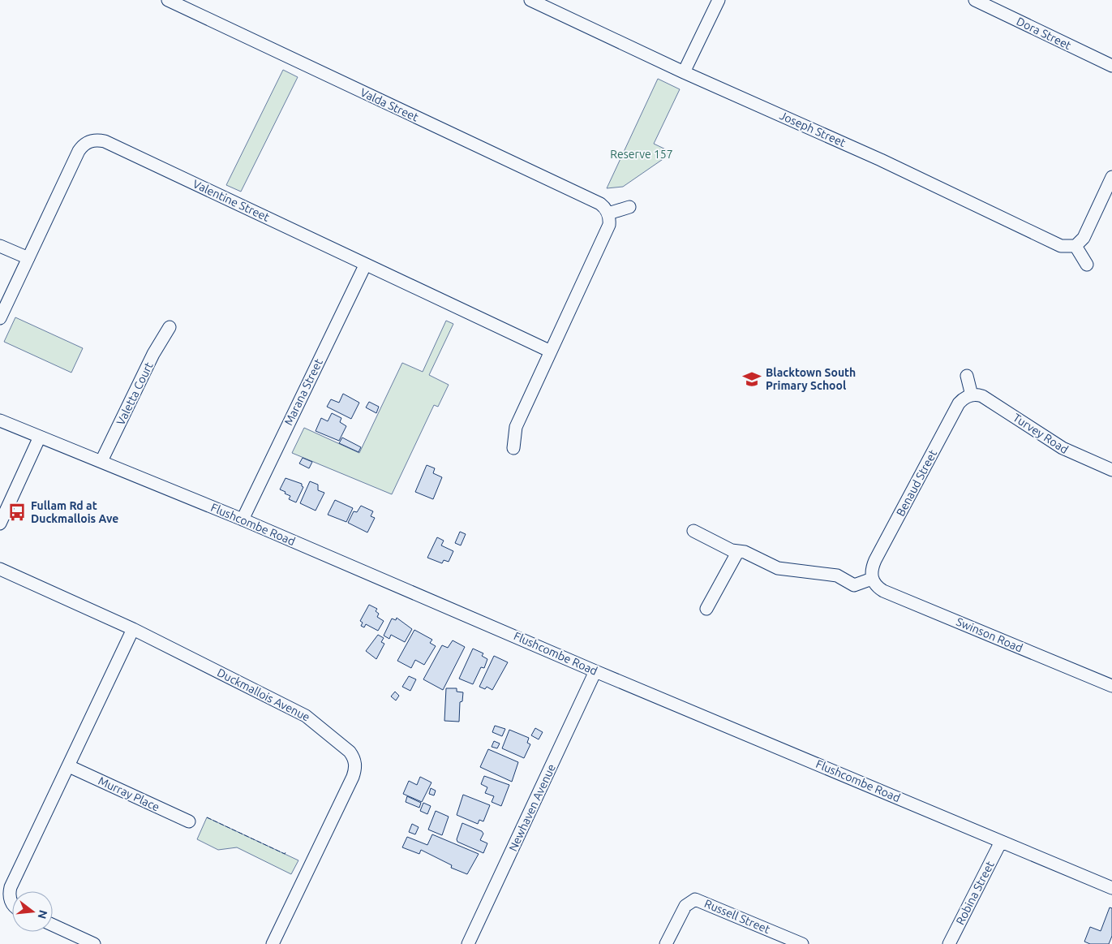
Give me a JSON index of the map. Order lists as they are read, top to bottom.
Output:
{
  "streets": {
    "street": [
      "Dora Street",
      "Valda Street",
      "Joseph Street",
      "Valentine Street",
      "Marana Street",
      "Valetta Court",
      "Turvey Road",
      "Benaud Street",
      "Flushcombe Road",
      "Swinson Road",
      "Duckmallois Avenue",
      "Murray Place",
      "Newhaven Avenue",
      "Robina Street",
      "Russell Street"
    ]
  },
  "crossings": [
    ["Valentine Street", "Marana Street"],
    ["Marana Street", "Flushcombe Road"],
    ["Valetta Court", "Flushcombe Road"],
    ["Turvey Road", "Benaud Street"],
    ["Benaud Street", "Swinson Road"],
    ["Flushcombe Road", "Newhaven Avenue"],
    ["Flushcombe Road", "Robina Street"]
  ],
  "parks": ["Reserve 157"],
  "places": {
    "school or university": ["Blacktown South Primary School"],
    "bus stop": ["Fullam Rd at Duckmallois Ave"]
  },
  "north": "right"
}
